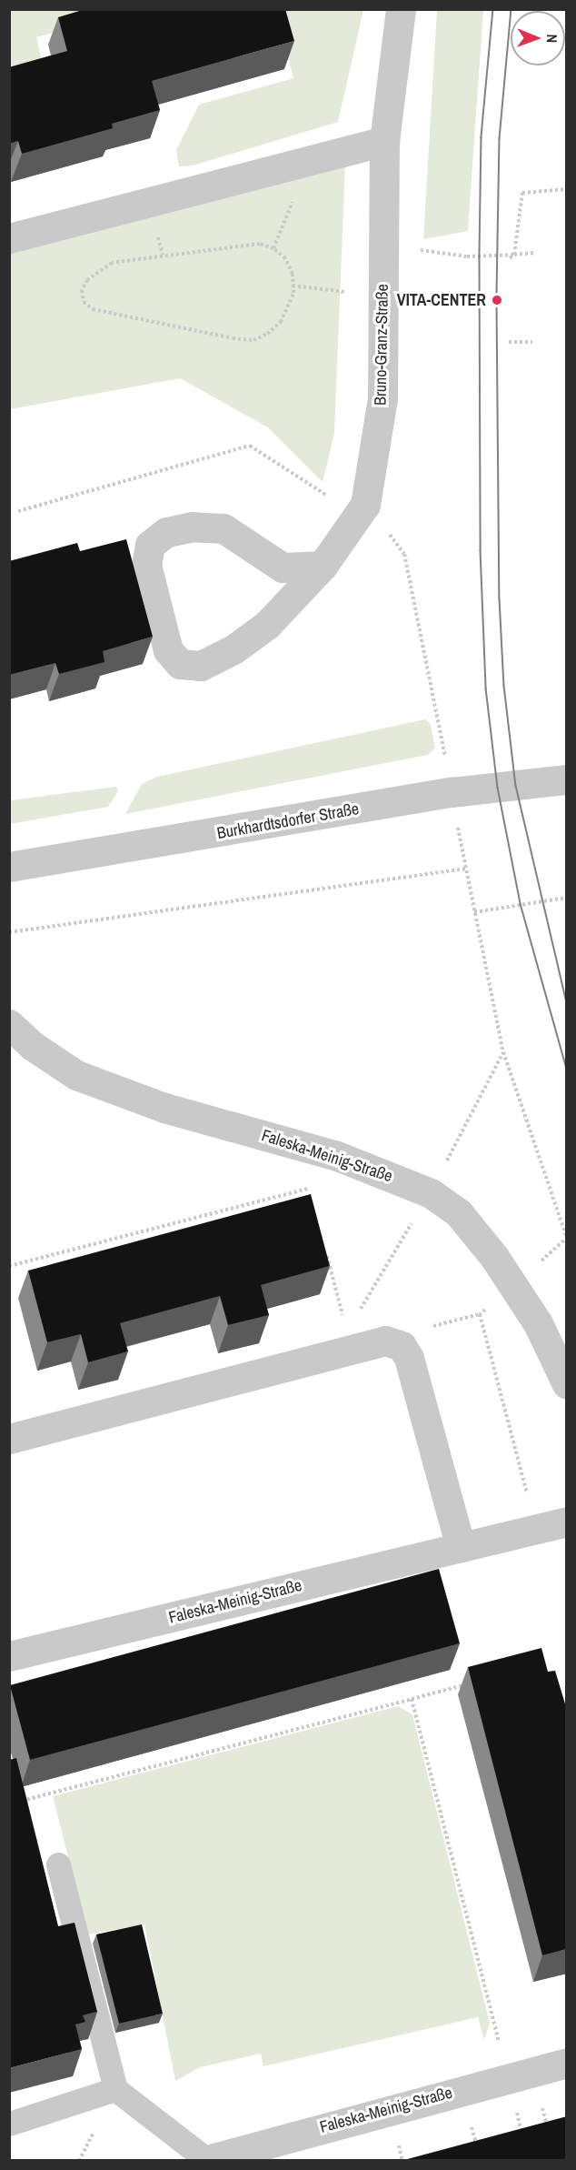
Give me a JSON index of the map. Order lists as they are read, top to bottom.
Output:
{
  "streets": {
    "street": ["Bruno-Granz-Straße", "Burkhardtsdorfer Straße", "Faleska-Meinig-Straße"]
  },
  "places": ["VITA-CENTER"],
  "north": "right"
}
